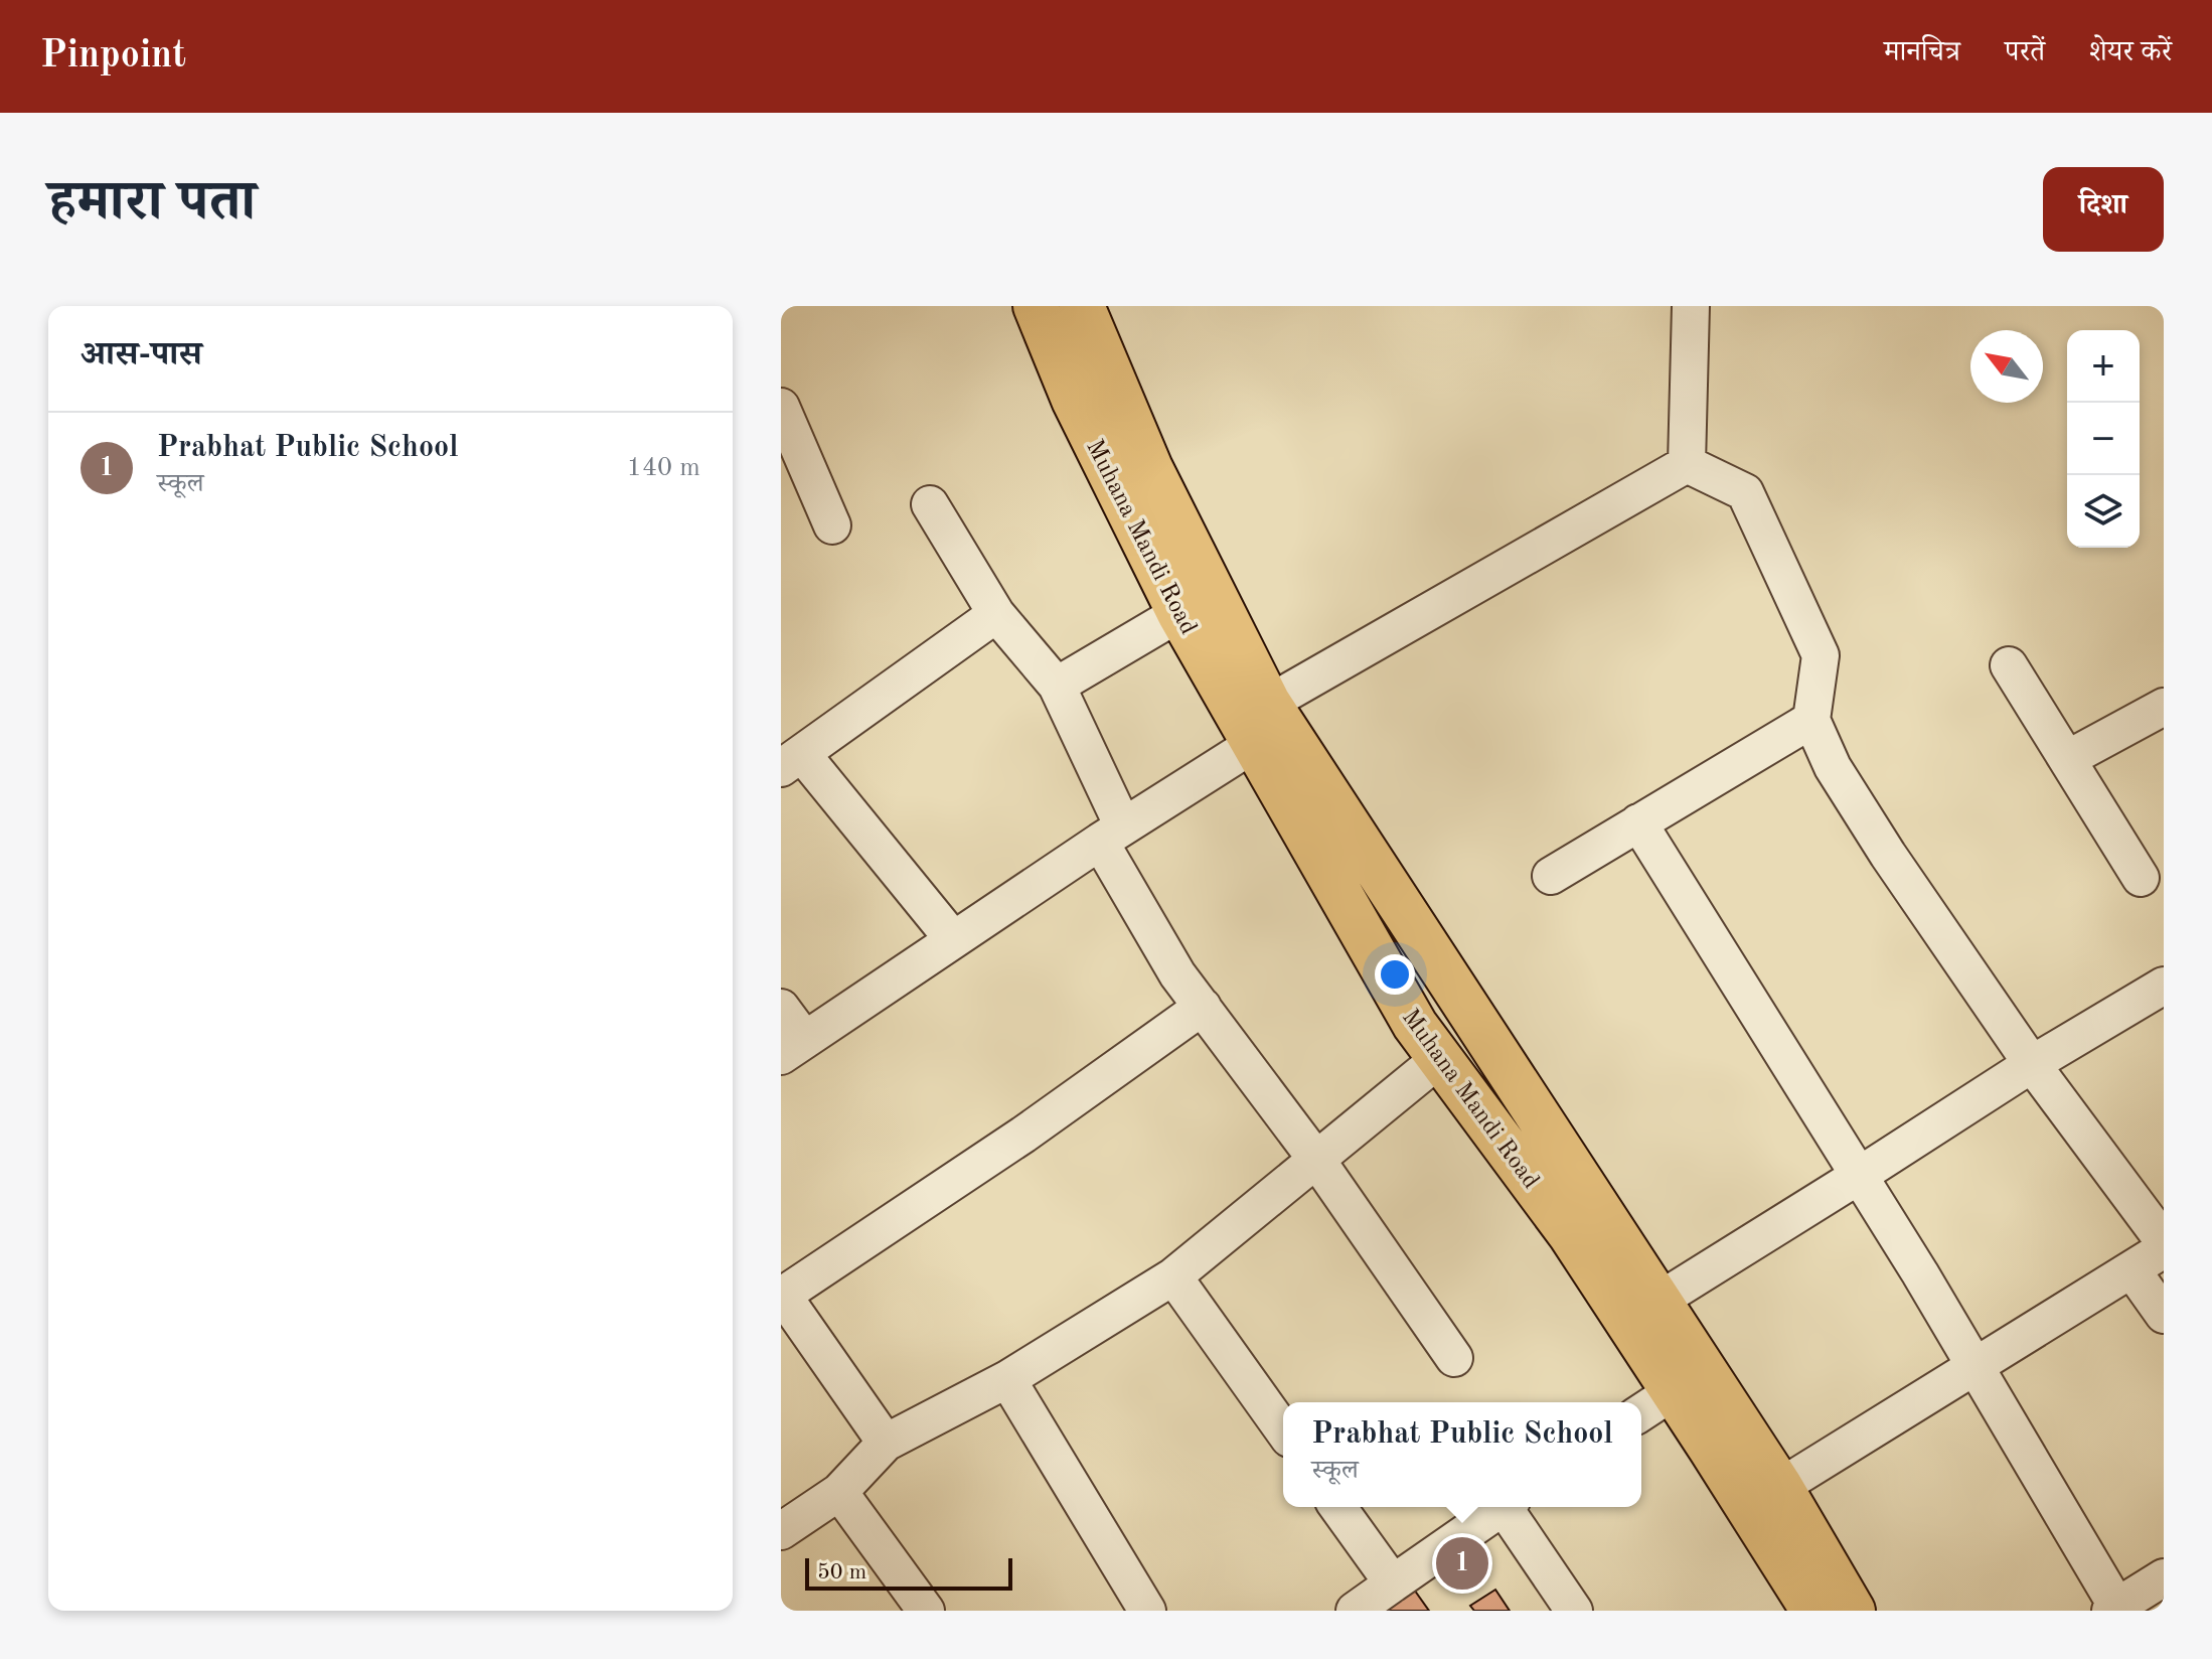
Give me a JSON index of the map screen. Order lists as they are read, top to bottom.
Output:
{
  "streets": {
    "main road": ["Muhana Mandi Road"]
  },
  "scale_bar": "50 m",
  "north": "top left",
  "page": {
    "header": "Pinpoint",
    "nav": ["मानचित्र", "परतें", "शेयर करें"],
    "title": "हमारा पता",
    "buttons": "दिशा",
    "heading": "आस-पास",
    "map_buttons": ["+", "−"],
    "list": [
      {
        "mark": "1",
        "name": "Prabhat Public School",
        "note": "स्कूल",
        "value": "140 m"
      }
    ],
    "popup": ["Prabhat Public School", "स्कूल"],
    "pins": "1",
    "scale": "50 m"
  }
}
